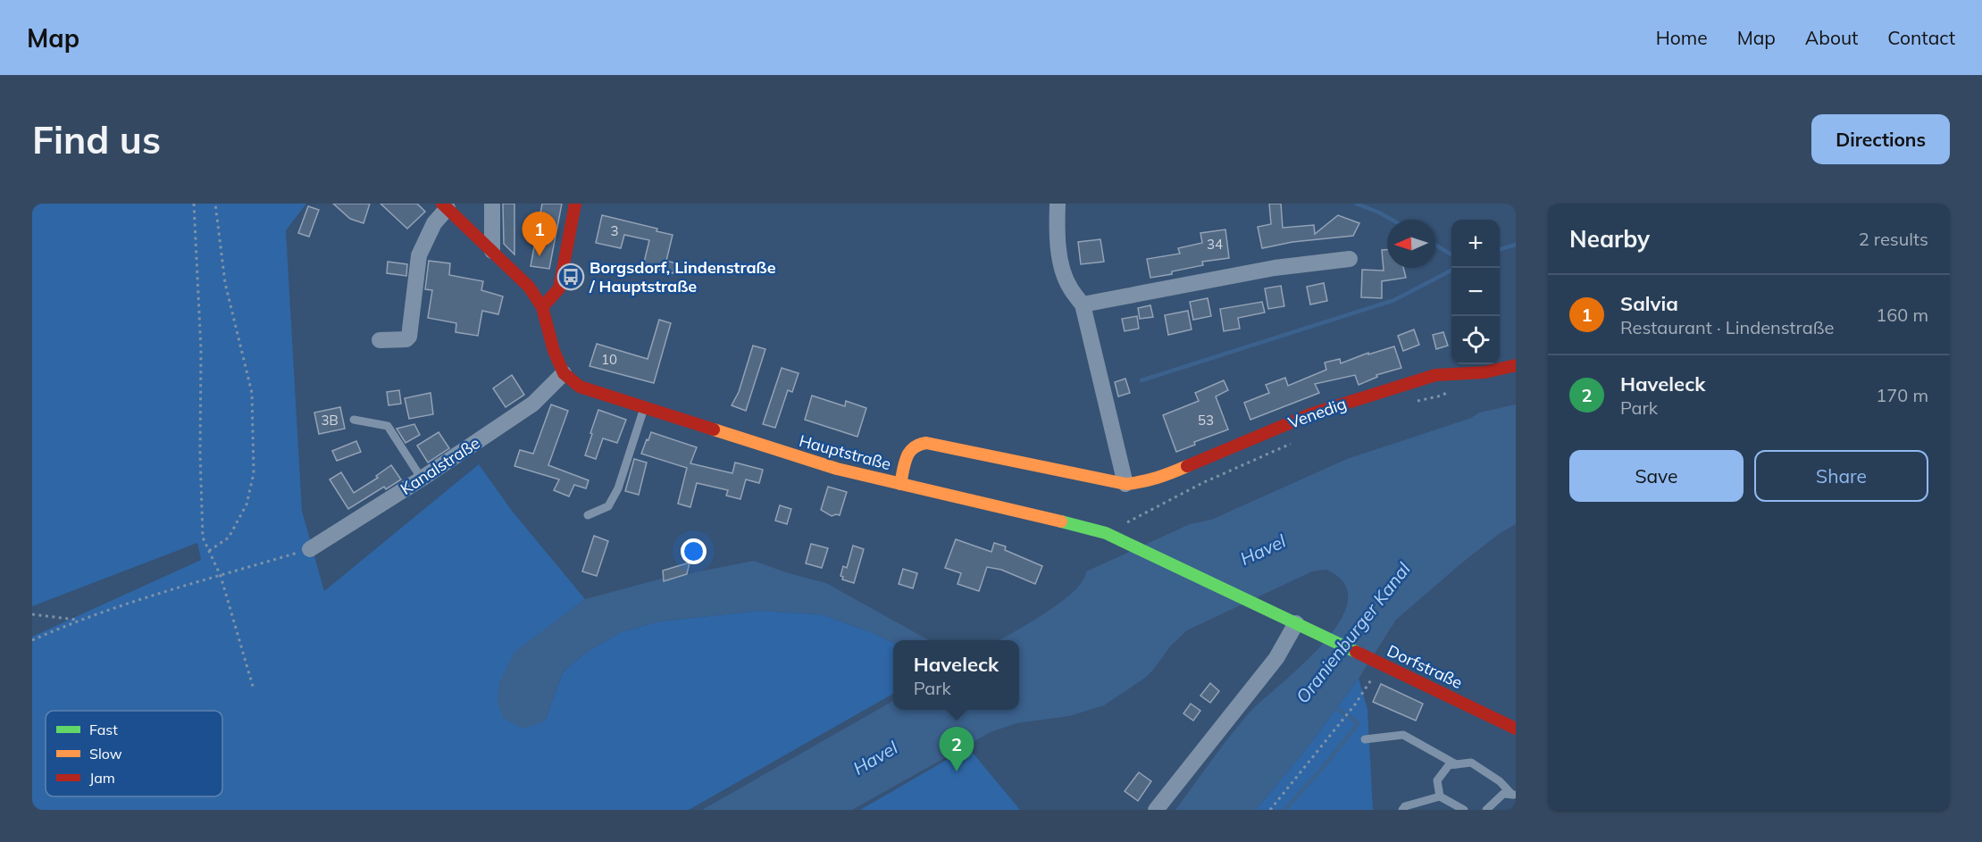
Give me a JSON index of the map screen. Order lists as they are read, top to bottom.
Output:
{
  "streets": {
    "main road": ["Venedig", "Hauptstraße", "Dorfstraße"],
    "street": ["Kanalstraße"]
  },
  "crossings": [
    ["Venedig", "Hauptstraße"],
    ["Hauptstraße", "Kanalstraße"],
    ["Hauptstraße", "Dorfstraße"]
  ],
  "water": ["Havel", "Oranienburger Kanal"],
  "places": {
    "bus stop": ["Borgsdorf, Lindenstraße / Hauptstraße"]
  },
  "house_numbers": [
    "3",
    "34",
    "10",
    "3B",
    "53"
  ],
  "legend": ["Fast", "Slow", "Jam"],
  "north": "left",
  "page": {
    "header": "Map",
    "nav": [
      "Home",
      "Map",
      "About",
      "Contact"
    ],
    "buttons": [
      "Directions",
      ["Save", "Share"]
    ],
    "title": "Find us",
    "heading": ["Nearby", "2 results"],
    "pins": ["1", "2"],
    "map_buttons": ["+", "−"],
    "list": [
      {
        "mark": "1",
        "name": "Salvia",
        "note": "Restaurant · Lindenstraße",
        "value": "160 m"
      },
      {
        "mark": "2",
        "name": "Haveleck",
        "note": "Park",
        "value": "170 m"
      }
    ],
    "popup": ["Haveleck", "Park"]
  }
}
